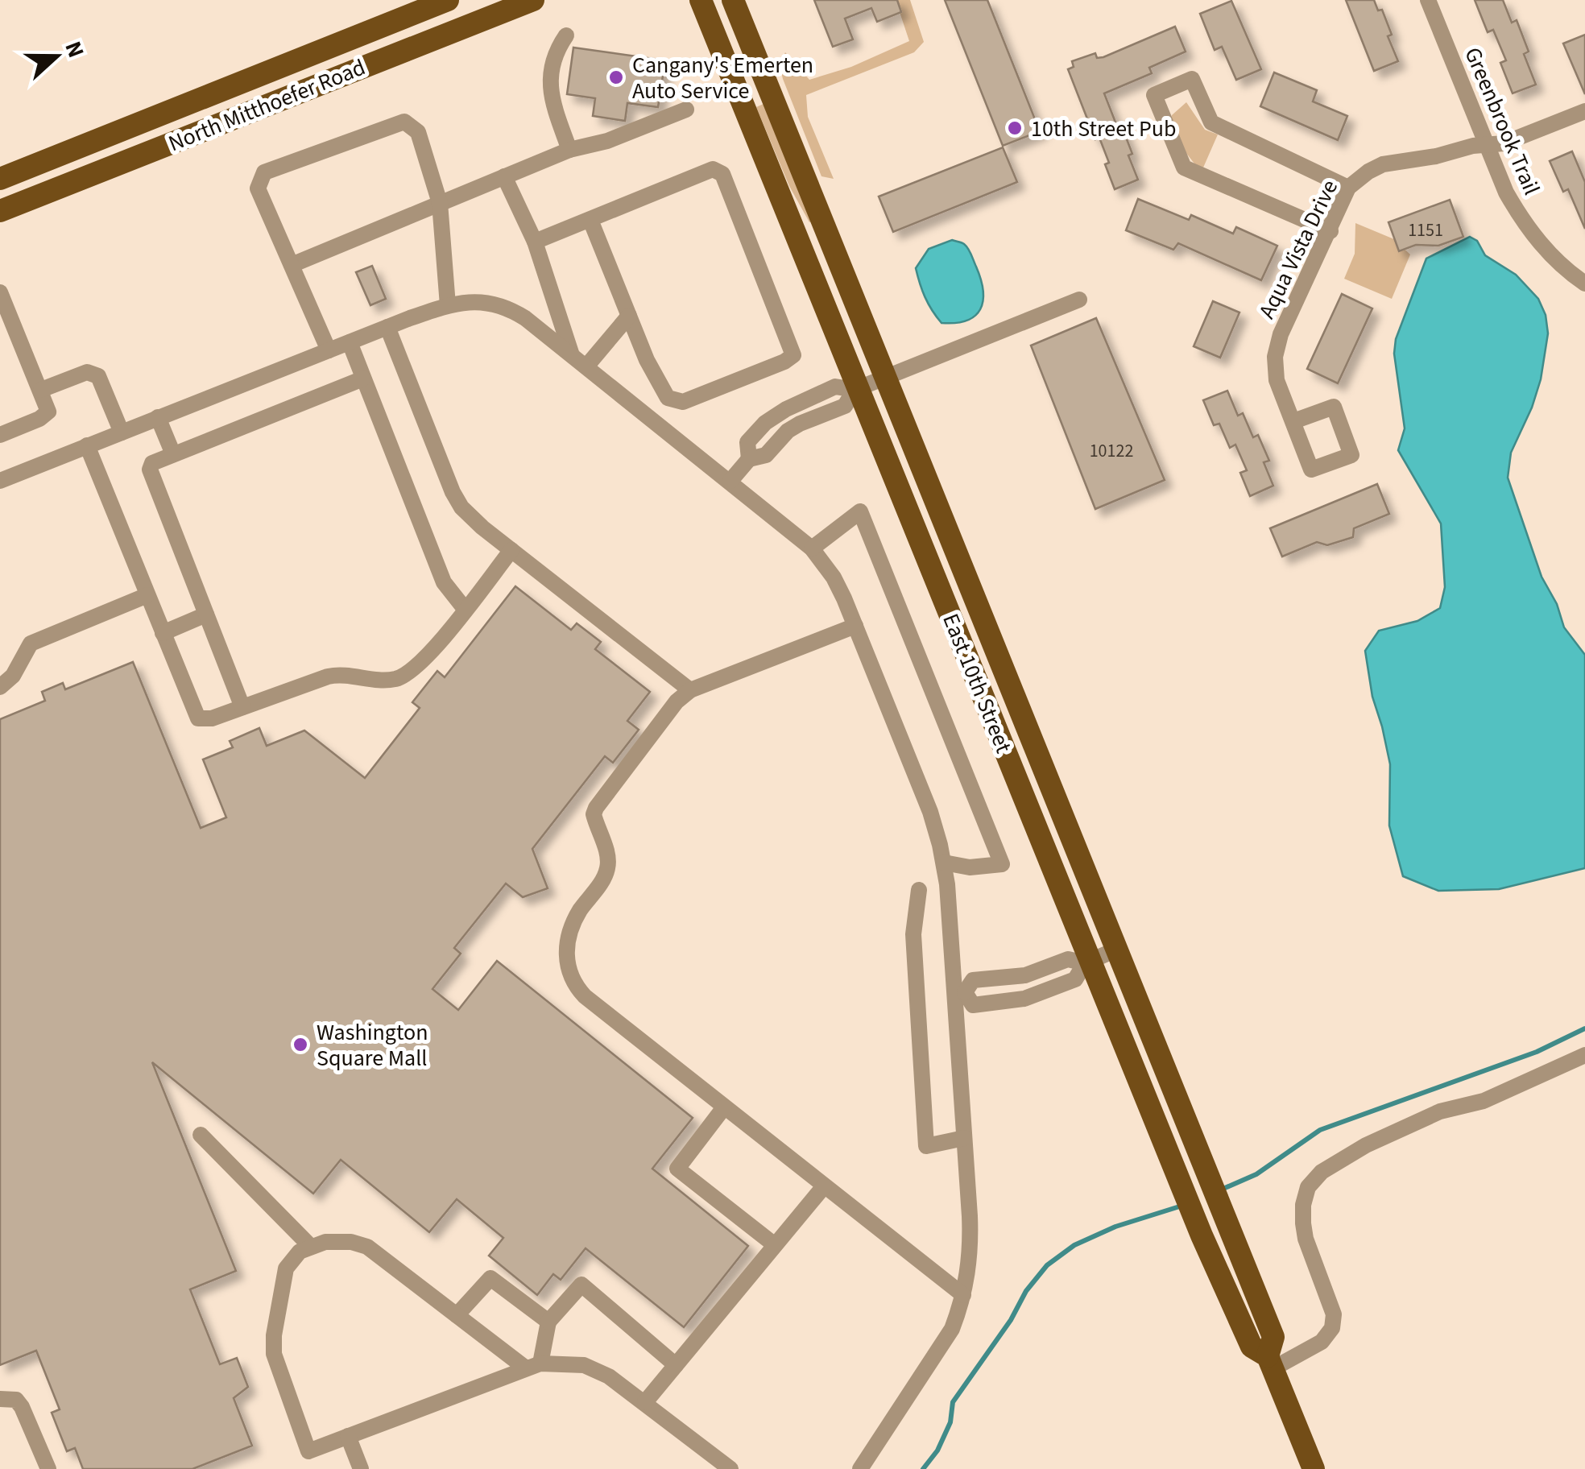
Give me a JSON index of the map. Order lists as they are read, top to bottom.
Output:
{
  "streets": {
    "main road": ["North Mitthoefer Road", "East 10th Street"],
    "street": ["Greenbrook Trail", "Aqua Vista Drive"]
  },
  "crossings": [
    ["Greenbrook Trail", "Aqua Vista Drive"]
  ],
  "places": ["Cangany's Emerten Auto Service", "10th Street Pub", "Washington Square Mall"],
  "house_numbers": ["1151", "10122"],
  "north": "right"
}
